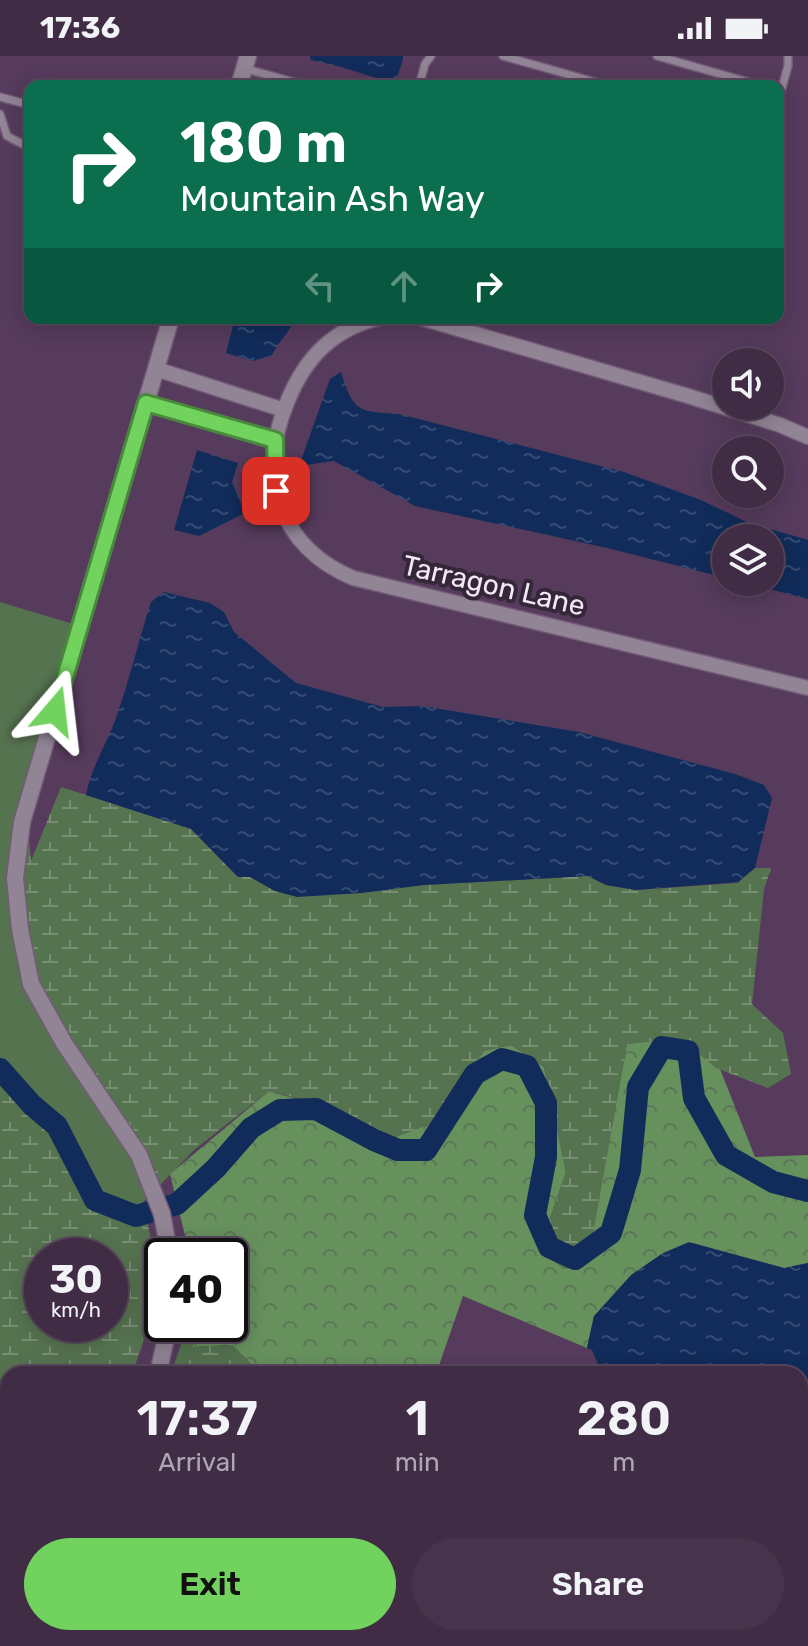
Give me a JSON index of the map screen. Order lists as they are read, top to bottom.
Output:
{
  "streets": {
    "street": ["Tarragon Lane"]
  },
  "page": {
    "status": "17:36",
    "turn": ["180 m", "Mountain Ash Way"],
    "speed": "30 km/h",
    "limit": "40",
    "eta": [
      "17:37",
      "Arrival",
      "1",
      "min",
      "280",
      "m"
    ],
    "buttons": ["Exit", "Share"]
  }
}
